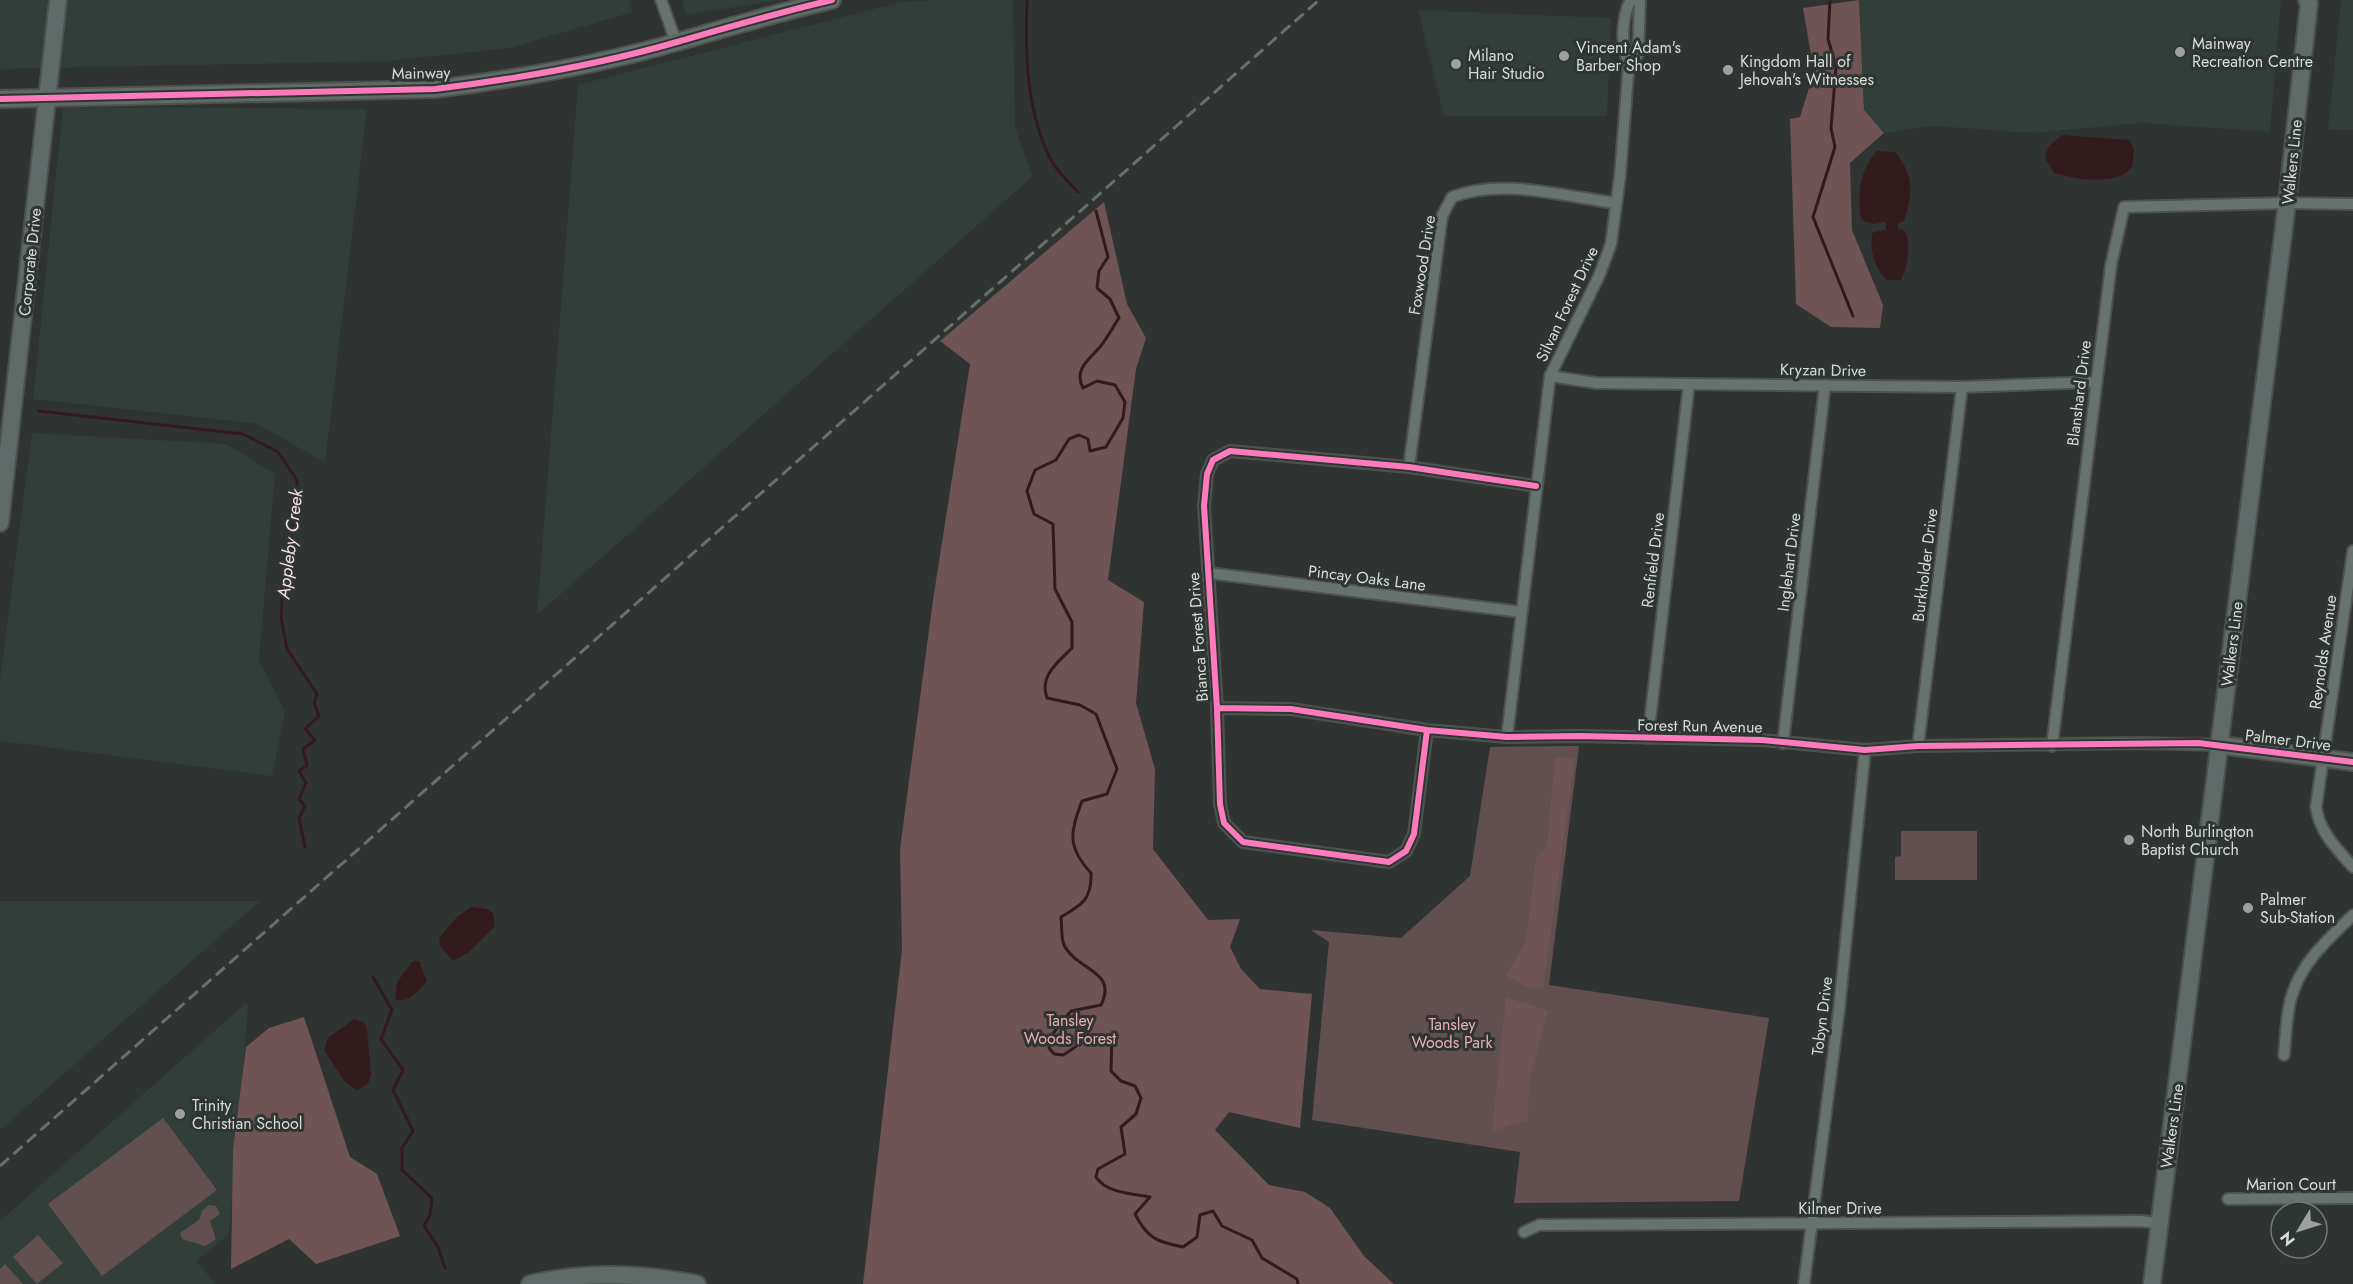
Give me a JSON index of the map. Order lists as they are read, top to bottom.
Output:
{
  "streets": {
    "street": [
      "Mainway",
      "Walkers Line",
      "Corporate Drive",
      "Foxwood Drive",
      "Silvan Forest Drive",
      "Kryzan Drive",
      "Blanshard Drive",
      "Renfield Drive",
      "Inglehart Drive",
      "Burkholder Drive",
      "Pincay Oaks Lane",
      "Bianca Forest Drive",
      "Reynolds Avenue",
      "Forest Run Avenue",
      "Palmer Drive",
      "Tobyn Drive",
      "Marion Court",
      "Kilmer Drive"
    ]
  },
  "crossings": [
    ["Mainway", "Corporate Drive"],
    ["Walkers Line", "Blanshard Drive"],
    ["Walkers Line", "Forest Run Avenue"],
    ["Walkers Line", "Palmer Drive"],
    ["Walkers Line", "Kilmer Drive"],
    ["Foxwood Drive", "Silvan Forest Drive"],
    ["Foxwood Drive", "Bianca Forest Drive"],
    ["Silvan Forest Drive", "Kryzan Drive"],
    ["Silvan Forest Drive", "Pincay Oaks Lane"],
    ["Silvan Forest Drive", "Bianca Forest Drive"],
    ["Silvan Forest Drive", "Forest Run Avenue"],
    ["Kryzan Drive", "Blanshard Drive"],
    ["Kryzan Drive", "Renfield Drive"],
    ["Kryzan Drive", "Inglehart Drive"],
    ["Kryzan Drive", "Burkholder Drive"],
    ["Blanshard Drive", "Forest Run Avenue"],
    ["Renfield Drive", "Forest Run Avenue"],
    ["Inglehart Drive", "Forest Run Avenue"],
    ["Burkholder Drive", "Forest Run Avenue"],
    ["Pincay Oaks Lane", "Bianca Forest Drive"],
    ["Bianca Forest Drive", "Forest Run Avenue"],
    ["Reynolds Avenue", "Palmer Drive"],
    ["Forest Run Avenue", "Palmer Drive"],
    ["Forest Run Avenue", "Tobyn Drive"],
    ["Tobyn Drive", "Kilmer Drive"]
  ],
  "water": ["Appleby Creek"],
  "parks": ["Tansley Woods Forest", "Tansley Woods Park"],
  "places": [
    "Mainway Recreation Centre",
    "Vincent Adam's Barber Shop",
    "Milano Hair Studio",
    "Kingdom Hall of Jehovah's Witnesses",
    "North Burlington Baptist Church",
    "Palmer Sub-Station",
    "Trinity Christian School"
  ],
  "north": "bottom left"
}
